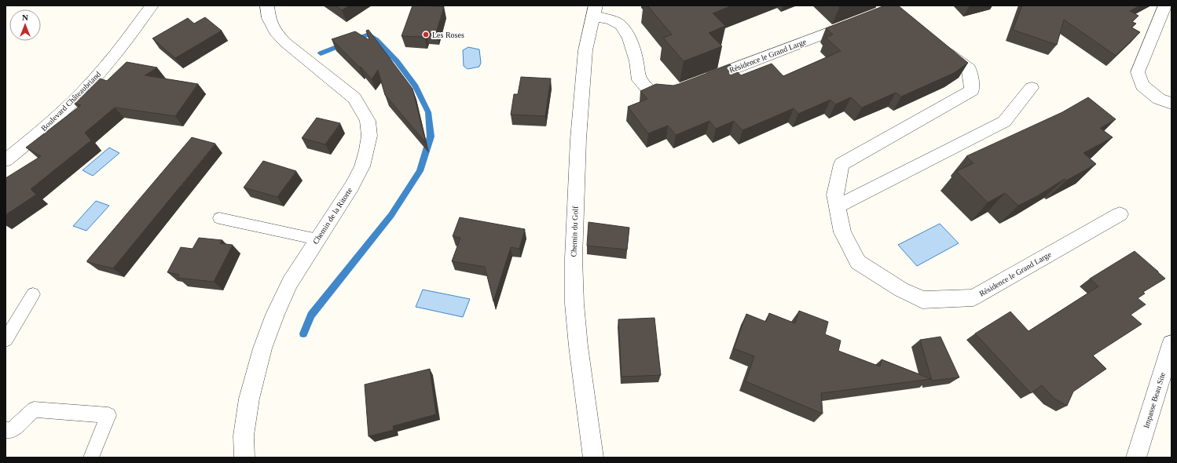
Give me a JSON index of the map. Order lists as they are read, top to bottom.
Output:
{
  "streets": {
    "street": [
      "Résidence le Grand Large",
      "Boulevard Châteaubriand",
      "Chemin de la Ritorte",
      "Chemin du Golf",
      "Impasse Beau Site"
    ]
  },
  "places": ["Les Roses"],
  "north": "top"
}
